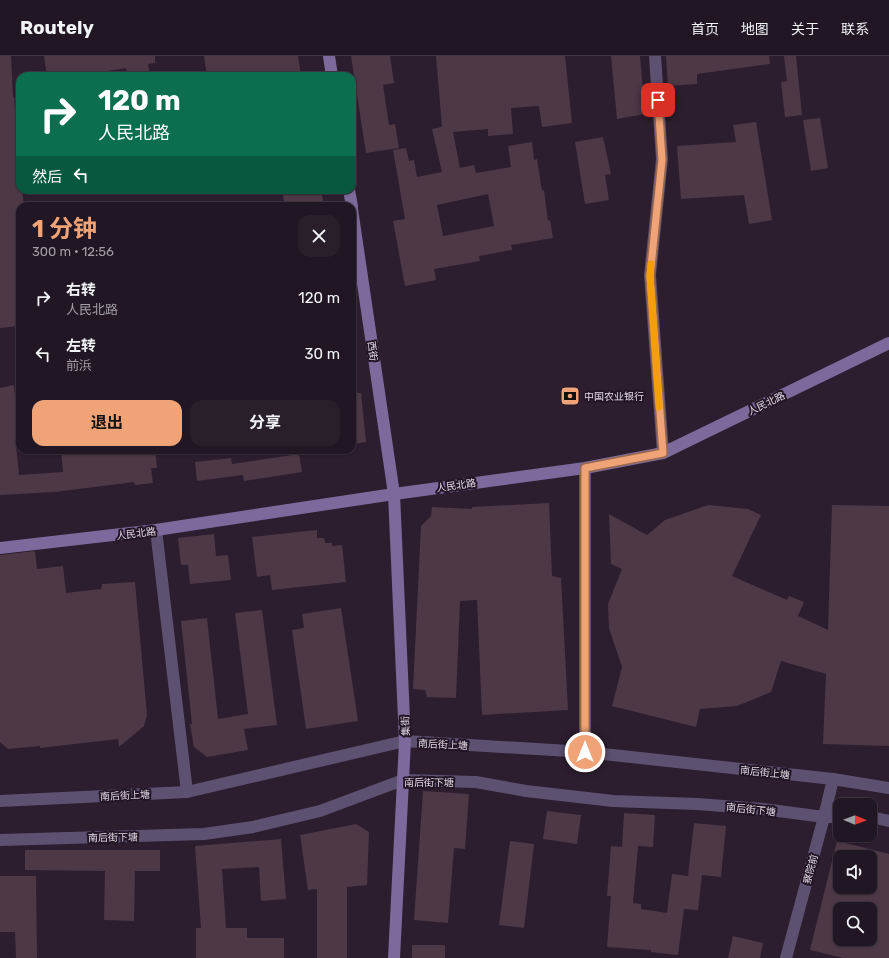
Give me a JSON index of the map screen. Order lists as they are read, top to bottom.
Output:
{
  "streets": {
    "main road": ["西街", "人民北路", "集街"],
    "street": ["南后街上塘", "南后街下塘", "察院前"]
  },
  "crossings": [
    ["西街", "人民北路"],
    ["西街", "集街"],
    ["人民北路", "集街"],
    ["集街", "南后街上塘"],
    ["集街", "南后街下塘"],
    ["南后街上塘", "察院前"],
    ["南后街下塘", "察院前"]
  ],
  "places": {
    "bank": ["中国农业银行"]
  },
  "north": "right",
  "page": {
    "header": "Routely",
    "nav": [
      "首页",
      "地图",
      "关于",
      "联系"
    ],
    "turn": ["120 m", "人民北路"],
    "then": "然后",
    "heading": ["1 分钟", "300 m · 12:56"],
    "list": [
      {
        "name": "右转",
        "note": "人民北路",
        "value": "120 m"
      },
      {
        "name": "左转",
        "note": "前浜",
        "value": "30 m"
      }
    ],
    "buttons": ["退出", "分享"]
  }
}
